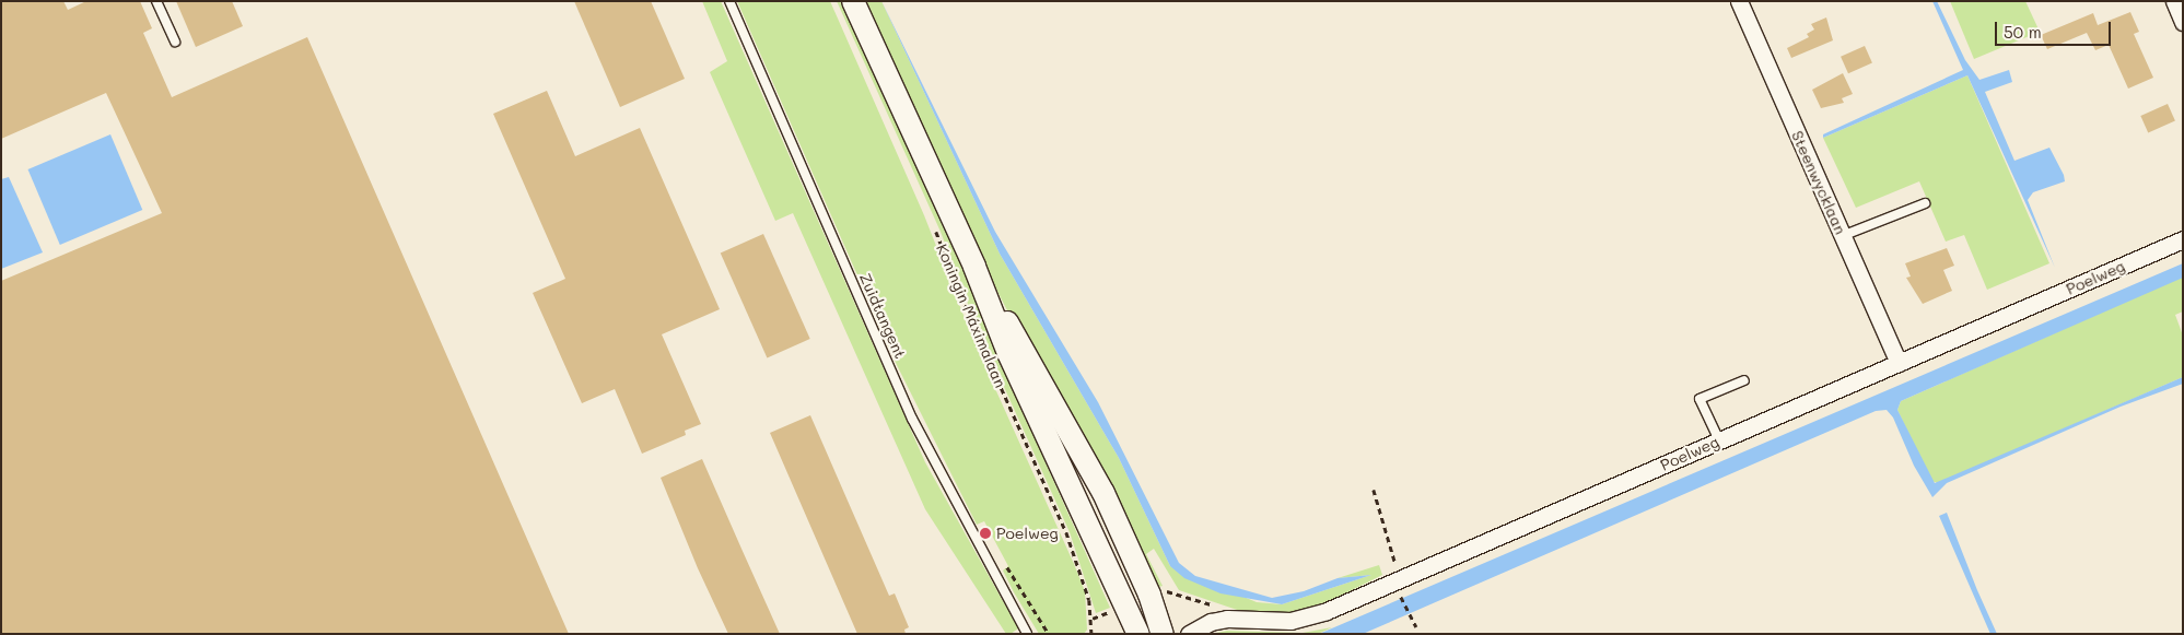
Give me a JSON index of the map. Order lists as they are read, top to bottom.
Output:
{
  "streets": {
    "main road": ["Koningin Máximalaan"],
    "street": ["Steenwycklaan", "Poelweg"],
    "lane": ["Zuidtangent"]
  },
  "crossings": [
    ["Steenwycklaan", "Poelweg"]
  ],
  "places": ["Poelweg"],
  "scale_bar": "50 m"
}
